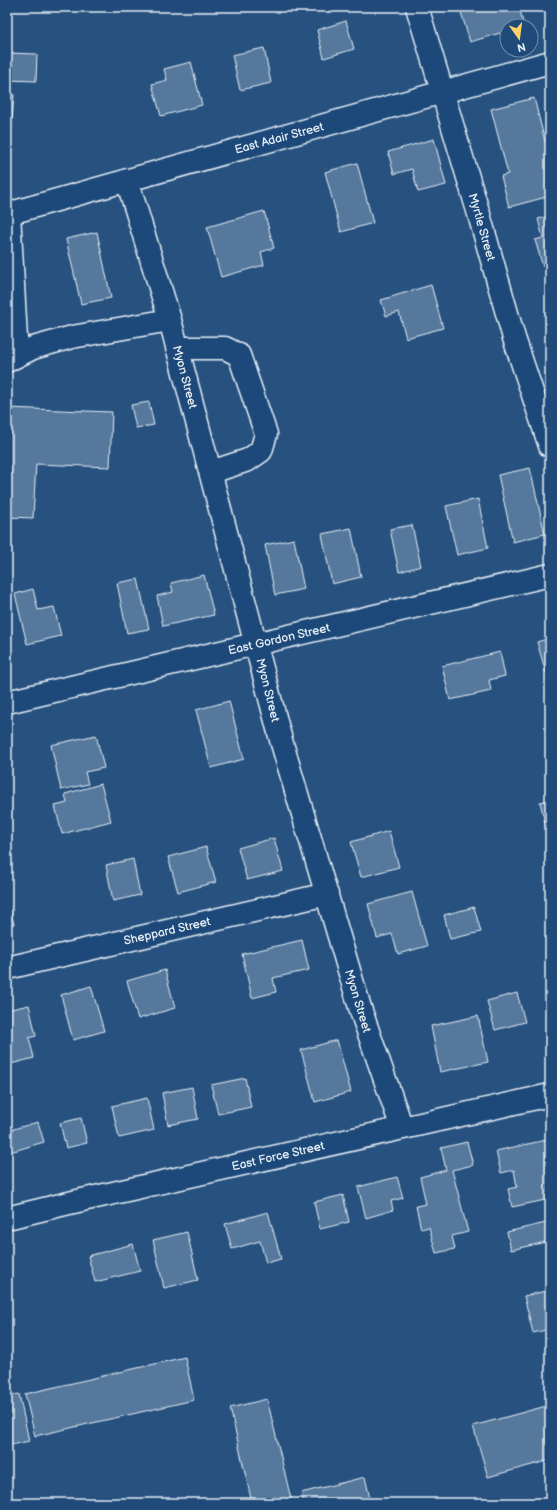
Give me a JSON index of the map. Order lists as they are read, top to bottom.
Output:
{
  "streets": {
    "street": [
      "East Adair Street",
      "Myrtle Street",
      "Myon Street",
      "East Gordon Street",
      "Sheppard Street",
      "East Force Street"
    ]
  },
  "crossings": [
    ["East Adair Street", "Myrtle Street"],
    ["East Adair Street", "Myon Street"],
    ["Myon Street", "East Gordon Street"],
    ["Myon Street", "Sheppard Street"],
    ["Myon Street", "East Force Street"]
  ],
  "north": "bottom"
}
